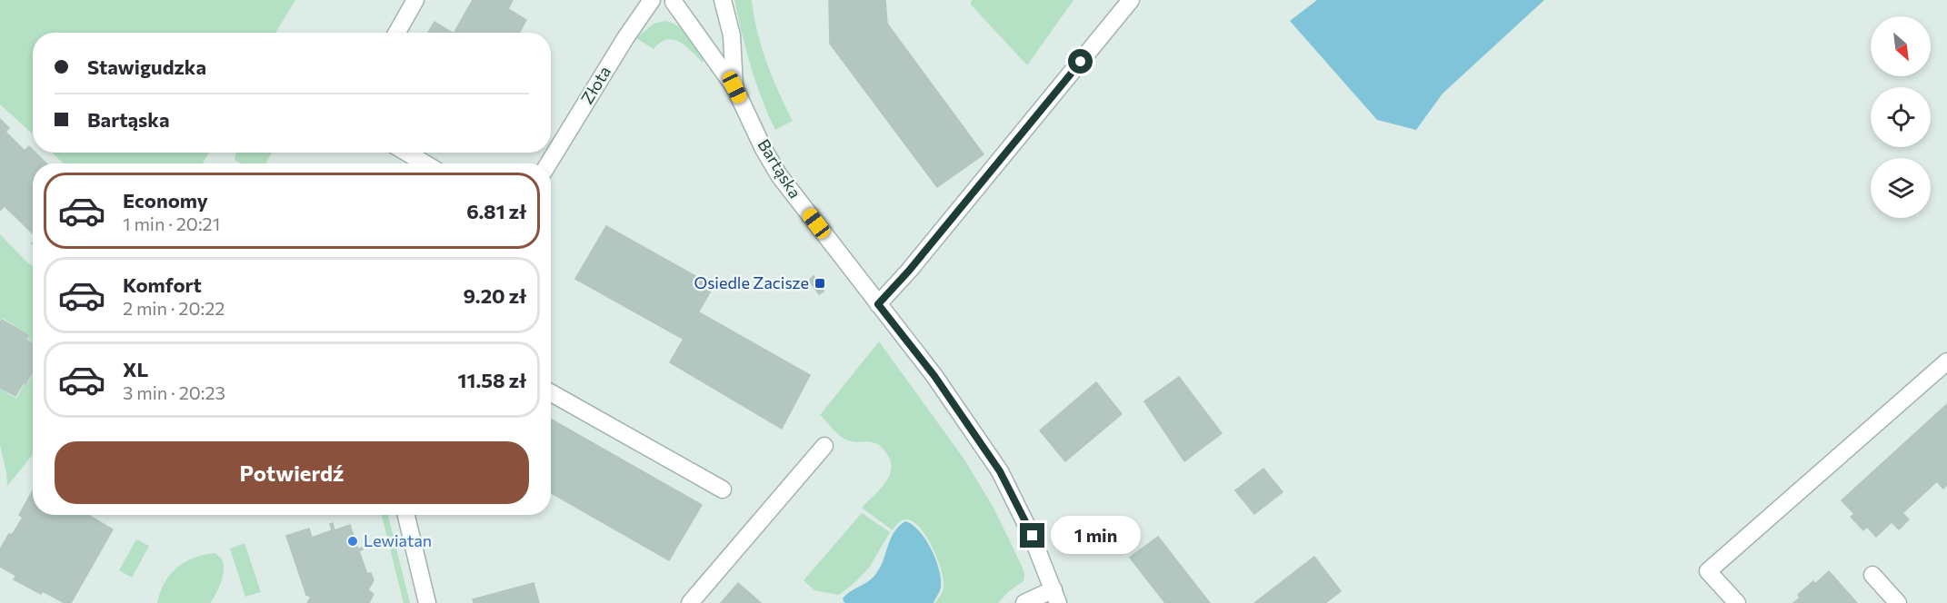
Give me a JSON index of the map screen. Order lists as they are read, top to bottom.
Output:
{
  "streets": {
    "street": ["Złota", "Bartąska"]
  },
  "places": {
    "transit": ["Osiedle Zacisze"],
    "other": ["Lewiatan"]
  },
  "north": "bottom right",
  "page": {
    "banner": ["Stawigudzka", "Bartąska"],
    "list": [
      {
        "name": "Economy",
        "note": "1 min · 20:21",
        "value": "6.81 zł"
      },
      {
        "name": "Komfort",
        "note": "2 min · 20:22",
        "value": "9.20 zł"
      },
      {
        "name": "XL",
        "note": "3 min · 20:23",
        "value": "11.58 zł"
      }
    ],
    "buttons": "Potwierdź",
    "bubble": "1 min"
  }
}
